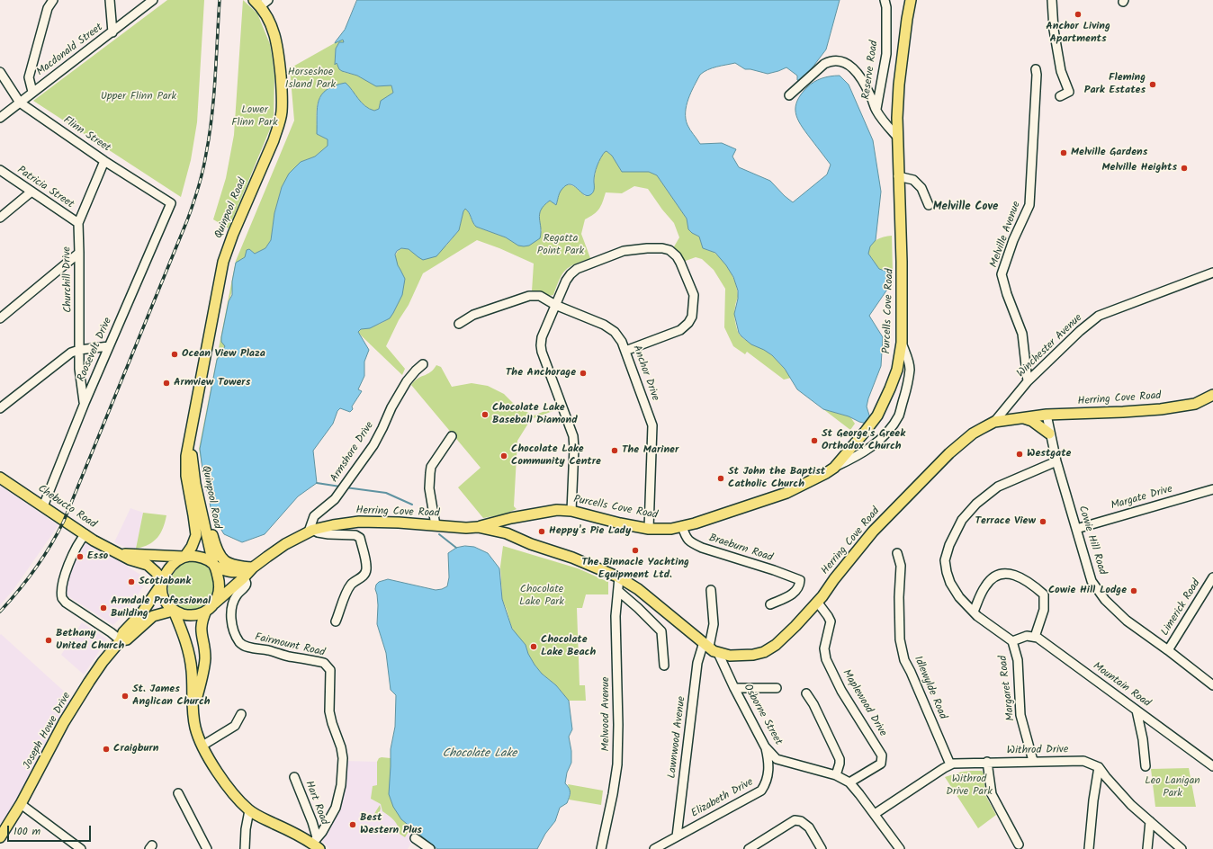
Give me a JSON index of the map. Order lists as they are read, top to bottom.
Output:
{
  "streets": {
    "main road": [
      "Quinpool Road",
      "Purcells Cove Road",
      "Herring Cove Road",
      "Chebucto Road",
      "Joseph Howe Drive"
    ],
    "street": [
      "Macdonald Street",
      "Reserve Road",
      "Flinn Street",
      "Patricia Street",
      "Melville Avenue",
      "Churchill Drive",
      "Winchester Avenue",
      "Roosevelt Drive",
      "Anchor Drive",
      "Armshore Drive",
      "Margate Drive",
      "Cowie Hill Road",
      "Braeburn Road",
      "Limerick Road",
      "Fairmount Road",
      "Mountain Road",
      "Idlewylde Road",
      "Margaret Road",
      "Maplewood Drive",
      "Melwood Avenue",
      "Osborne Street",
      "Lawnwood Avenue",
      "Withrod Drive",
      "Elizabeth Drive",
      "Hart Road"
    ]
  },
  "crossings": [
    ["Macdonald Street", "Flinn Street"],
    ["Reserve Road", "Purcells Cove Road"],
    ["Flinn Street", "Churchill Drive"],
    ["Flinn Street", "Roosevelt Drive"],
    ["Patricia Street", "Churchill Drive"],
    ["Quinpool Road", "Herring Cove Road"],
    ["Quinpool Road", "Chebucto Road"],
    ["Quinpool Road", "Joseph Howe Drive"],
    ["Melville Avenue", "Winchester Avenue"],
    ["Churchill Drive", "Roosevelt Drive"],
    ["Purcells Cove Road", "Anchor Drive"],
    ["Purcells Cove Road", "Herring Cove Road"],
    ["Purcells Cove Road", "Braeburn Road"],
    ["Winchester Avenue", "Herring Cove Road"],
    ["Roosevelt Drive", "Chebucto Road"],
    ["Herring Cove Road", "Armshore Drive"],
    ["Herring Cove Road", "Chebucto Road"],
    ["Herring Cove Road", "Cowie Hill Road"],
    ["Herring Cove Road", "Fairmount Road"],
    ["Herring Cove Road", "Maplewood Drive"],
    ["Herring Cove Road", "Melwood Avenue"],
    ["Herring Cove Road", "Osborne Street"],
    ["Herring Cove Road", "Joseph Howe Drive"],
    ["Herring Cove Road", "Lawnwood Avenue"],
    ["Margate Drive", "Cowie Hill Road"],
    ["Chebucto Road", "Joseph Howe Drive"],
    ["Cowie Hill Road", "Limerick Road"],
    ["Cowie Hill Road", "Margaret Road"],
    ["Fairmount Road", "Hart Road"],
    ["Mountain Road", "Margaret Road"],
    ["Idlewylde Road", "Withrod Drive"],
    ["Margaret Road", "Withrod Drive"],
    ["Maplewood Drive", "Osborne Street"],
    ["Osborne Street", "Withrod Drive"],
    ["Osborne Street", "Elizabeth Drive"],
    ["Lawnwood Avenue", "Elizabeth Drive"]
  ],
  "districts": ["Melville Cove"],
  "water": ["Chocolate Lake"],
  "parks": [
    "Horseshoe Island Park",
    "Upper Flinn Park",
    "Lower Flinn Park",
    "Regatta Point Park",
    "Chocolate Lake Park",
    "Withrod Drive Park",
    "Leo Lanigan Park"
  ],
  "places": [
    "Anchor Living Apartments",
    "Fleming Park Estates",
    "Melville Gardens",
    "Melville Heights",
    "Ocean View Plaza",
    "The Anchorage",
    "Armview Towers",
    "Chocolate Lake Baseball Diamond",
    "St George's Greek Orthodox Church",
    "The Mariner",
    "Westgate",
    "Chocolate Lake Community Centre",
    "St John the Baptist Catholic Church",
    "Terrace View",
    "Heppy's Pie Lady",
    "The Binnacle Yachting Equipment Ltd.",
    "Esso",
    "Scotiabank",
    "Cowie Hill Lodge",
    "Armdale Professional Building",
    "Bethany United Church",
    "Chocolate Lake Beach",
    "St. James Anglican Church",
    "Craigburn",
    "Best Western Plus"
  ],
  "scale_bar": "100 m"
}
